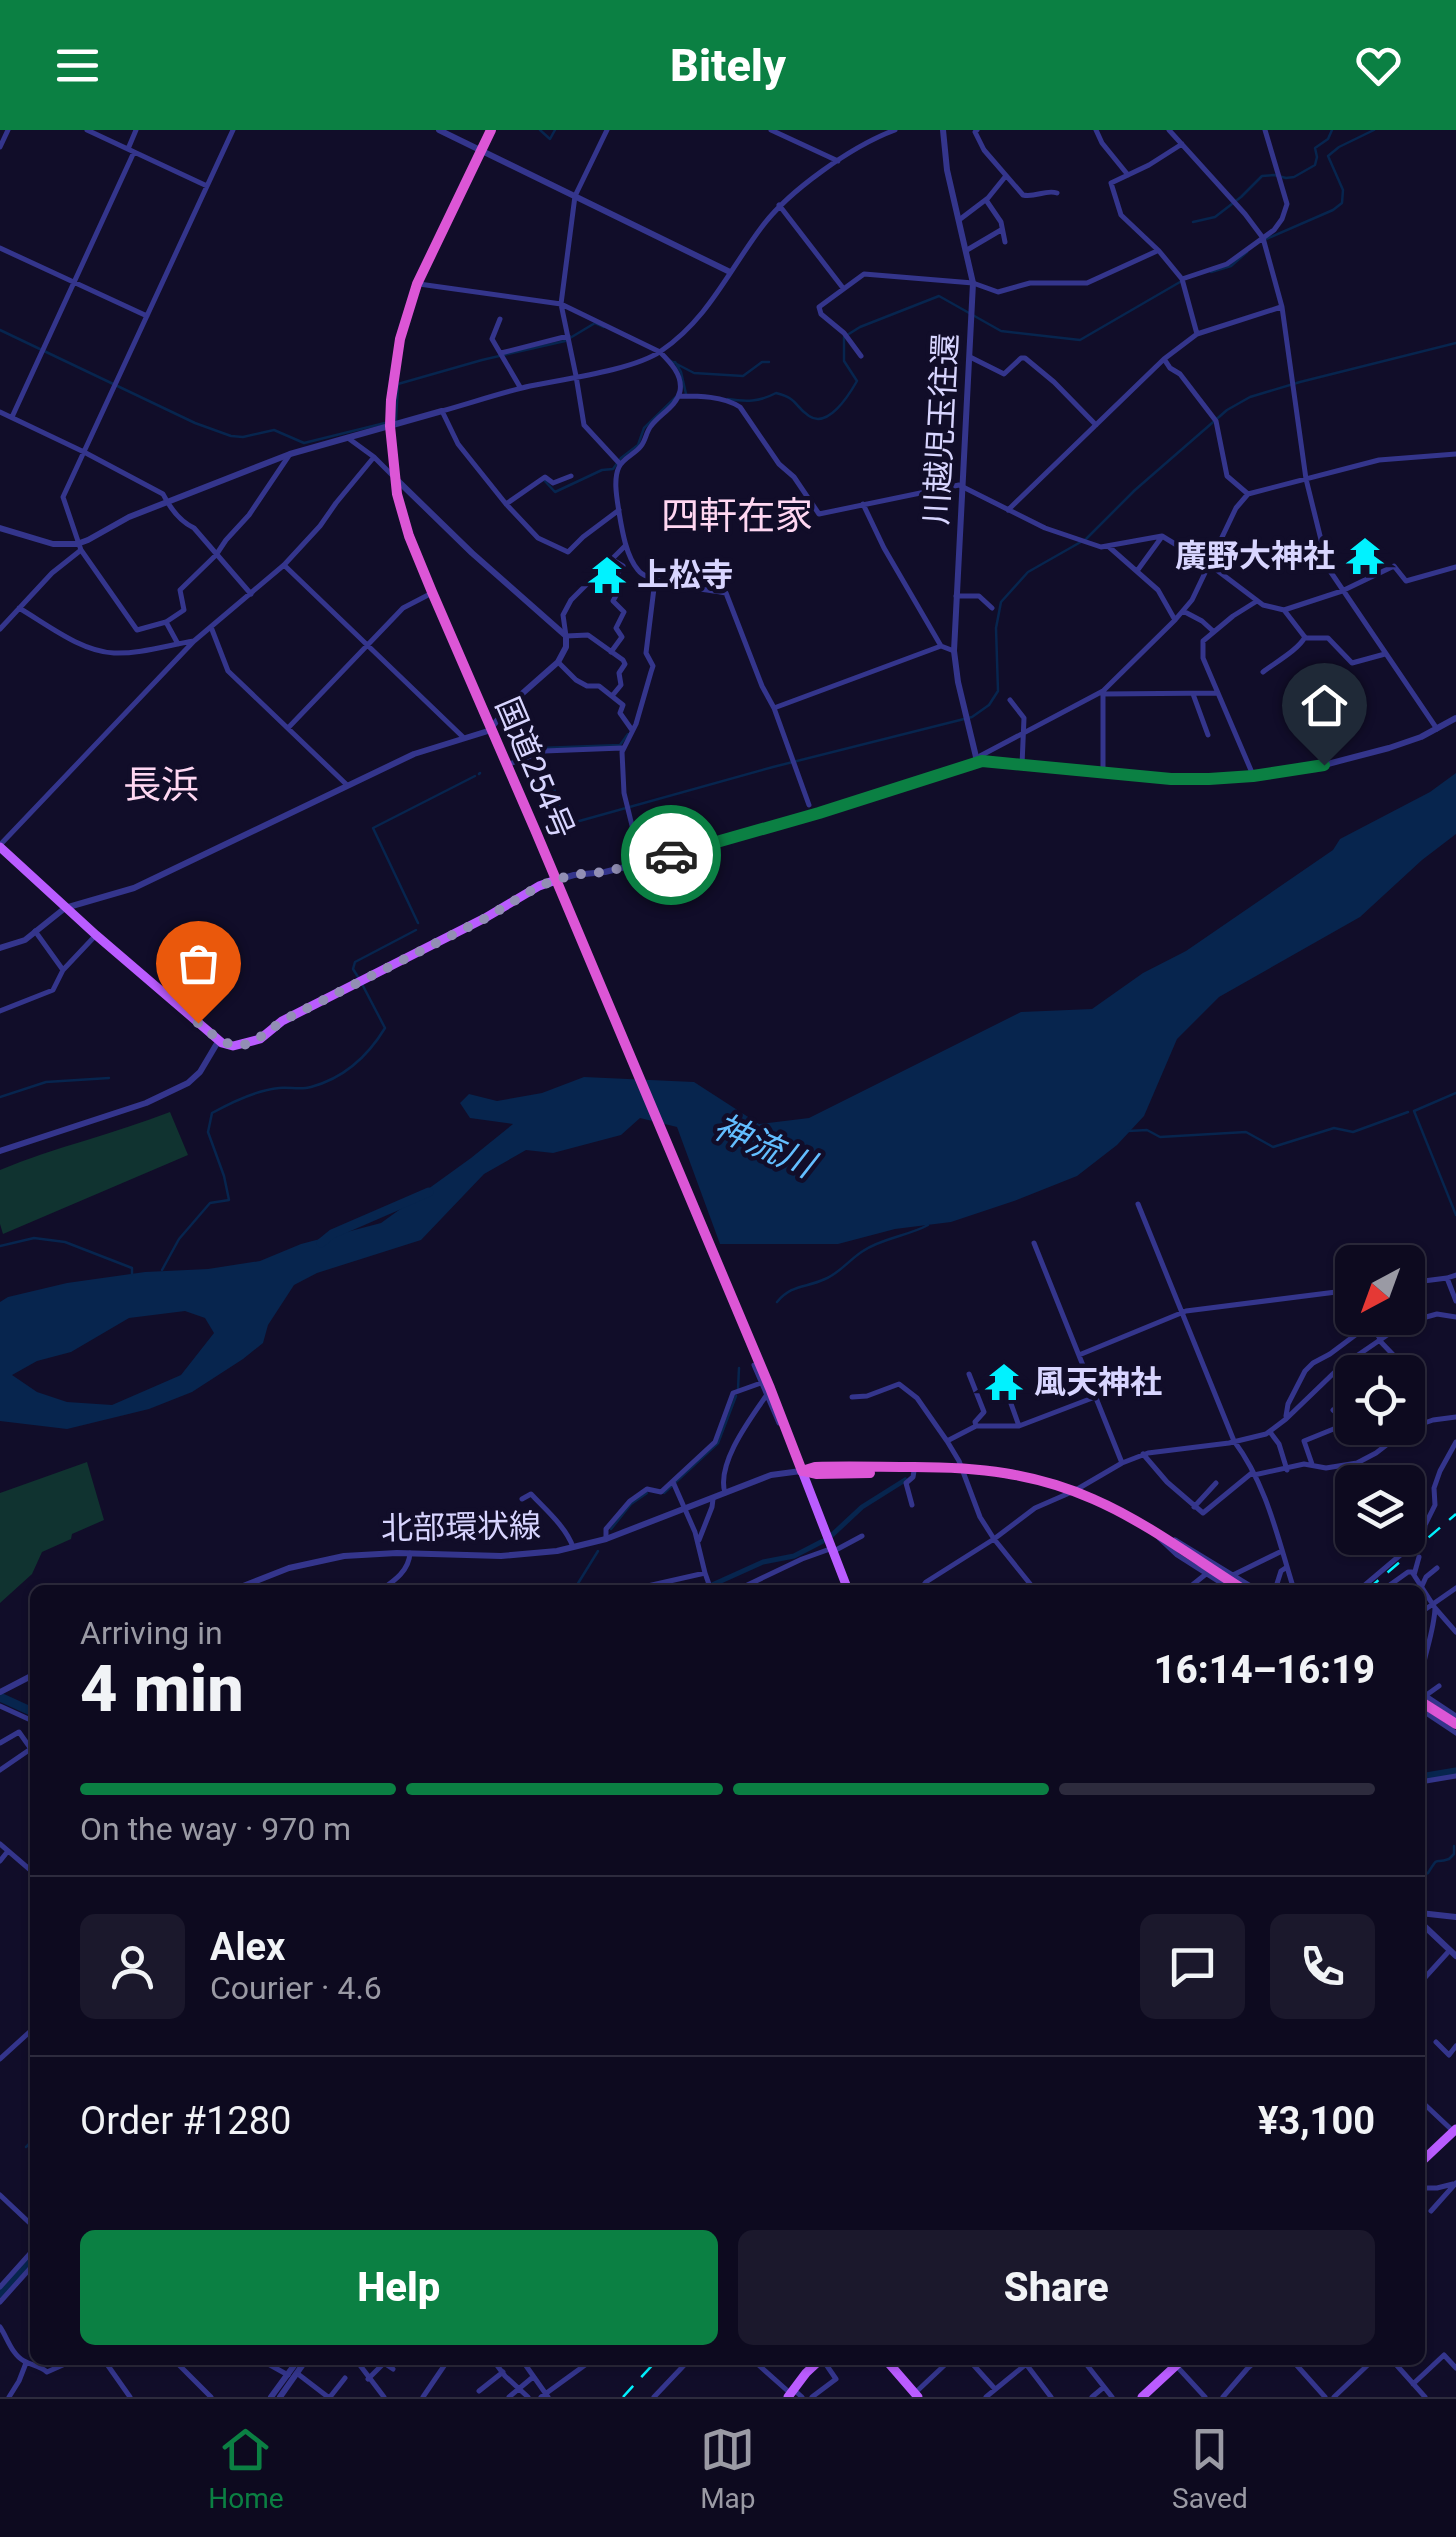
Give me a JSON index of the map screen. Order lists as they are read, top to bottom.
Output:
{
  "streets": {
    "highway": ["国道254号"],
    "street": ["川越児玉往還", "北部環状線"]
  },
  "crossings": [
    ["国道254号", "北部環状線"]
  ],
  "districts": ["四軒在家", "長浜"],
  "water": ["神流川"],
  "places": {
    "temple": ["廣野大神社", "上松寺", "風天神社"]
  },
  "north": "bottom left",
  "page": {
    "header": "Bitely",
    "heading": ["4 min", "Arriving in", "16:14–16:19"],
    "panel": [
      "Alex",
      "Courier · 4.6",
      "Order #1280",
      "¥3,100"
    ],
    "bar": "On the way · 970 m",
    "buttons": ["Help", "Share"],
    "tabs": ["Home", "Map", "Saved"]
  }
}
